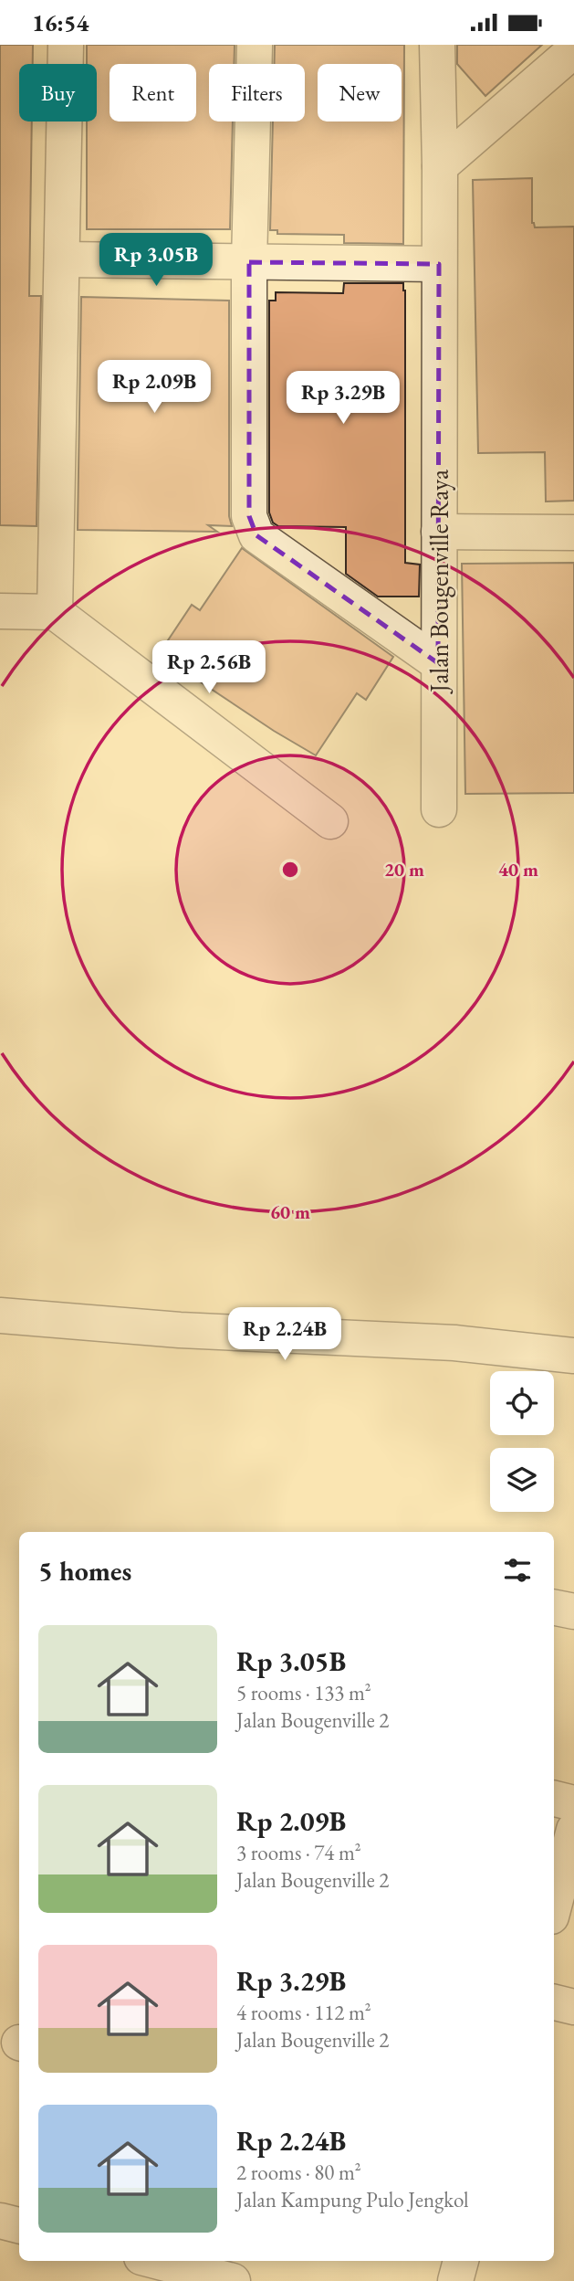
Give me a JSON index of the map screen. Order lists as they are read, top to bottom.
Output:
{
  "streets": {
    "street": ["Jalan Bougenville Raya"]
  },
  "page": {
    "status": "16:54",
    "chip": [
      "Buy",
      "Rent",
      "Filters",
      "New"
    ],
    "price": [
      "Rp 3.05B",
      "Rp 2.09B",
      "Rp 3.29B",
      "Rp 2.56B",
      "Rp 2.24B"
    ],
    "heading": "5 homes",
    "list": [
      {
        "name": "Rp 3.05B",
        "note": "5 rooms · 133 m² · Jalan Bougenville 2"
      },
      {
        "name": "Rp 2.09B",
        "note": "3 rooms · 74 m² · Jalan Bougenville 2"
      },
      {
        "name": "Rp 3.29B",
        "note": "4 rooms · 112 m² · Jalan Bougenville 2"
      },
      {
        "name": "Rp 2.24B",
        "note": "2 rooms · 80 m² · Jalan Kampung Pulo Jengkol"
      }
    ]
  },
  "rings": ["20 m", "40 m", "60 m"]
}
